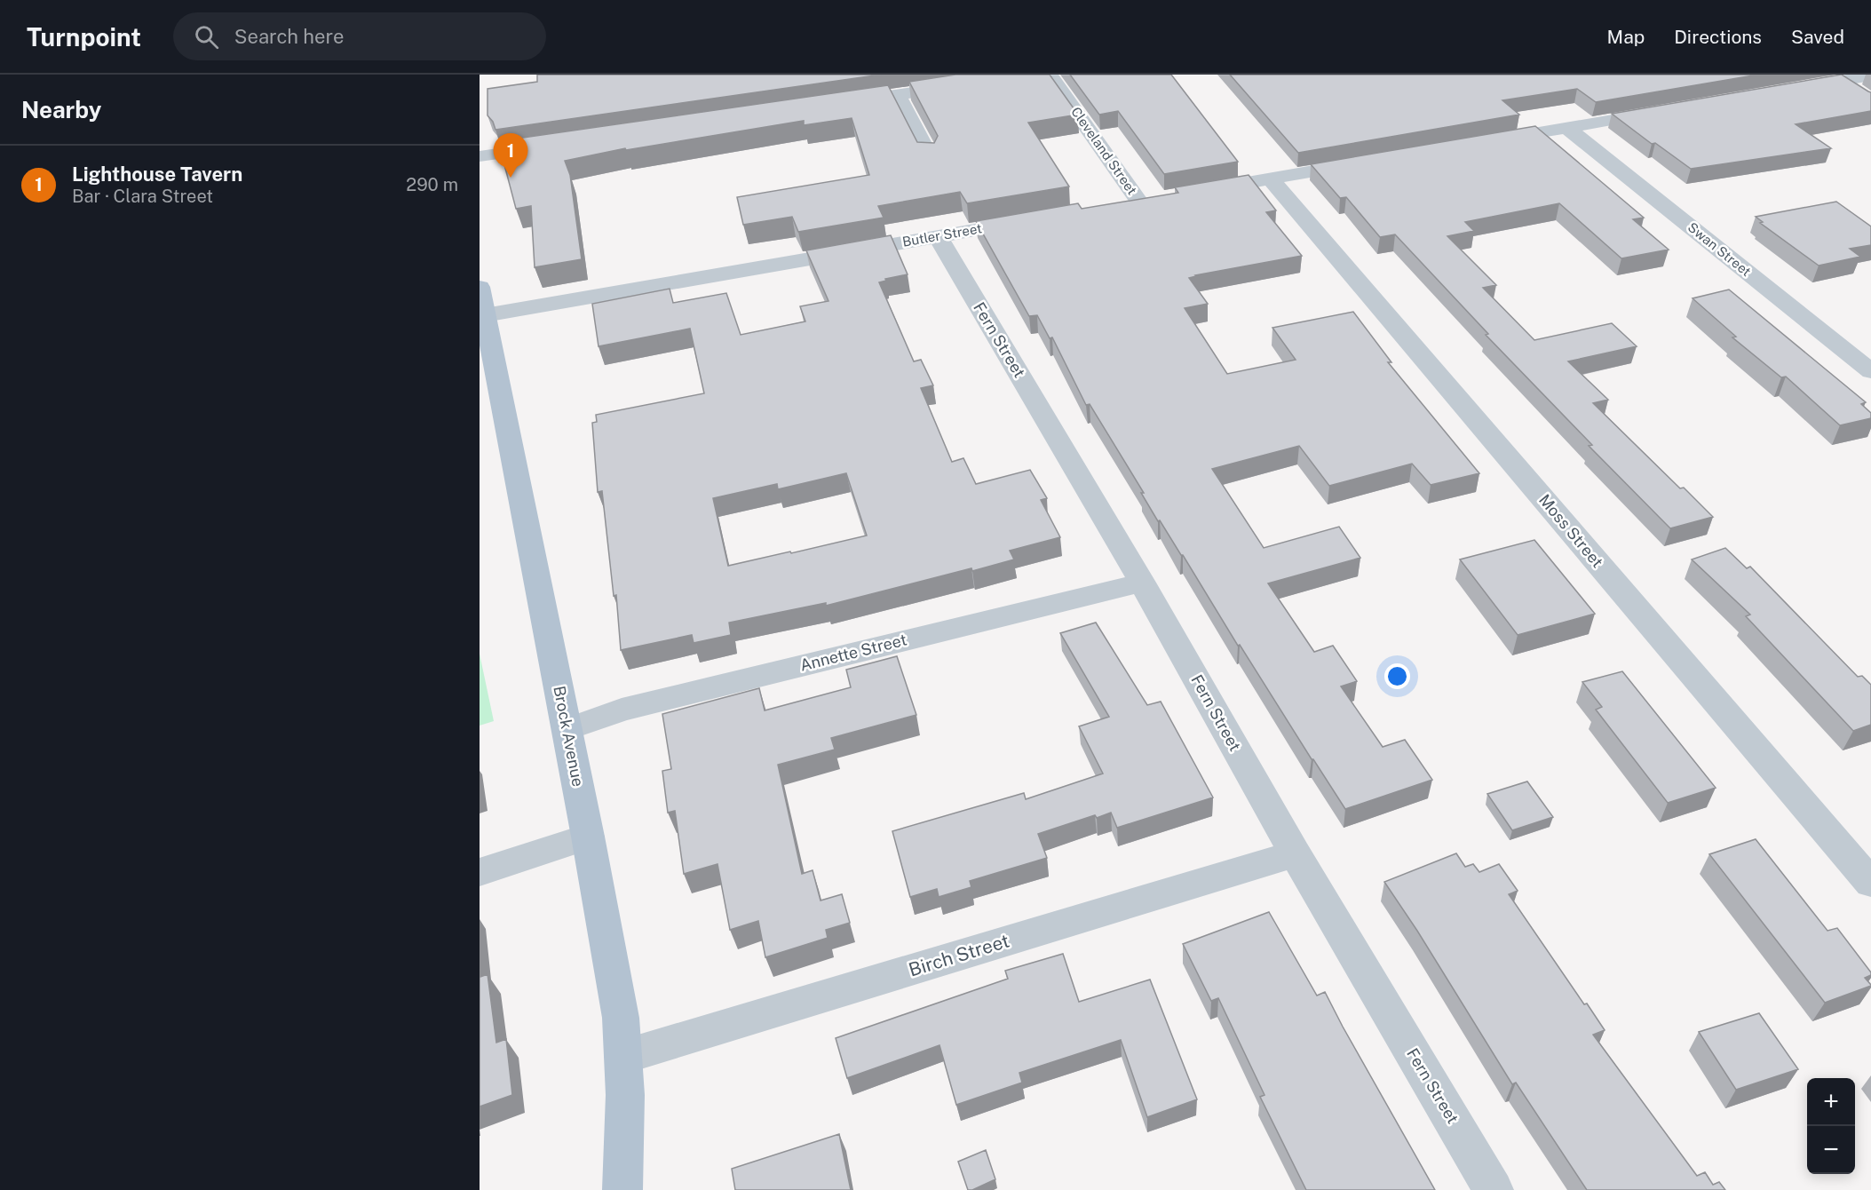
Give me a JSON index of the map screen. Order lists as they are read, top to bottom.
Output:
{
  "streets": {
    "main road": ["Brock Avenue"],
    "street": [
      "Cleveland Street",
      "Butler Street",
      "Swan Street",
      "Fern Street",
      "Moss Street",
      "Annette Street",
      "Birch Street"
    ]
  },
  "crossings": [
    ["Butler Street", "Fern Street"],
    ["Butler Street", "Brock Avenue"],
    ["Fern Street", "Annette Street"],
    ["Fern Street", "Birch Street"],
    ["Annette Street", "Brock Avenue"],
    ["Brock Avenue", "Birch Street"]
  ],
  "page": {
    "header": "Turnpoint",
    "search": "Search here",
    "nav": ["Map", "Directions", "Saved"],
    "heading": "Nearby",
    "pins": "1",
    "list": [
      {
        "mark": "1",
        "name": "Lighthouse Tavern",
        "note": "Bar · Clara Street",
        "value": "290 m"
      }
    ],
    "map_buttons": ["+", "−"]
  }
}
